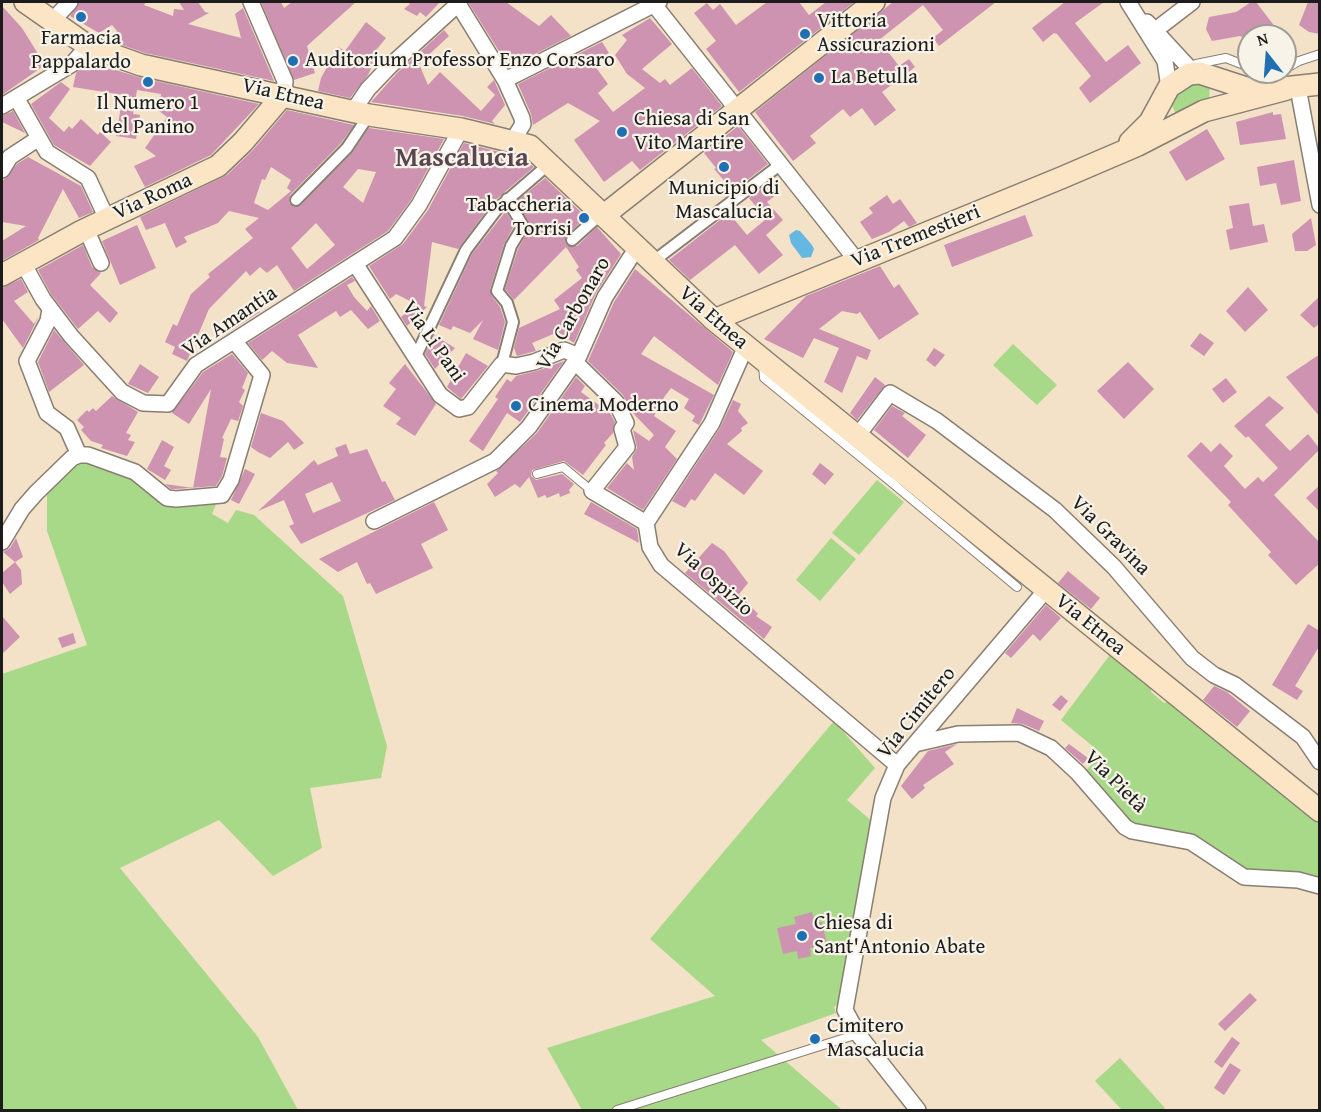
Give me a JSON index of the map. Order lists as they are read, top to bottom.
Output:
{
  "streets": {
    "main road": ["Via Etnea", "Via Roma", "Via Tremestieri"],
    "street": [
      "Via Carbonaro",
      "Via Amantia",
      "Via Li Pani",
      "Via Gravina",
      "Via Ospizio",
      "Via Cimitero",
      "Via Pietà"
    ]
  },
  "crossings": [
    ["Via Etnea", "Via Roma"],
    ["Via Etnea", "Via Tremestieri"],
    ["Via Etnea", "Via Carbonaro"],
    ["Via Etnea", "Via Amantia"],
    ["Via Etnea", "Via Gravina"],
    ["Via Etnea", "Via Cimitero"],
    ["Via Roma", "Via Amantia"],
    ["Via Amantia", "Via Li Pani"],
    ["Via Ospizio", "Via Cimitero"],
    ["Via Cimitero", "Via Pietà"]
  ],
  "districts": ["Mascalucia"],
  "places": [
    "Farmacia Pappalardo",
    "Vittoria Assicurazioni",
    "Auditorium Professor Enzo Corsaro",
    "La Betulla",
    "Il Numero 1 del Panino",
    "Chiesa di San Vito Martire",
    "Municipio di Mascalucia",
    "Tabaccheria Torrisi",
    "Cinema Moderno",
    "Chiesa di Sant'Antonio Abate",
    "Cimitero Mascalucia"
  ],
  "north": "top"
}
